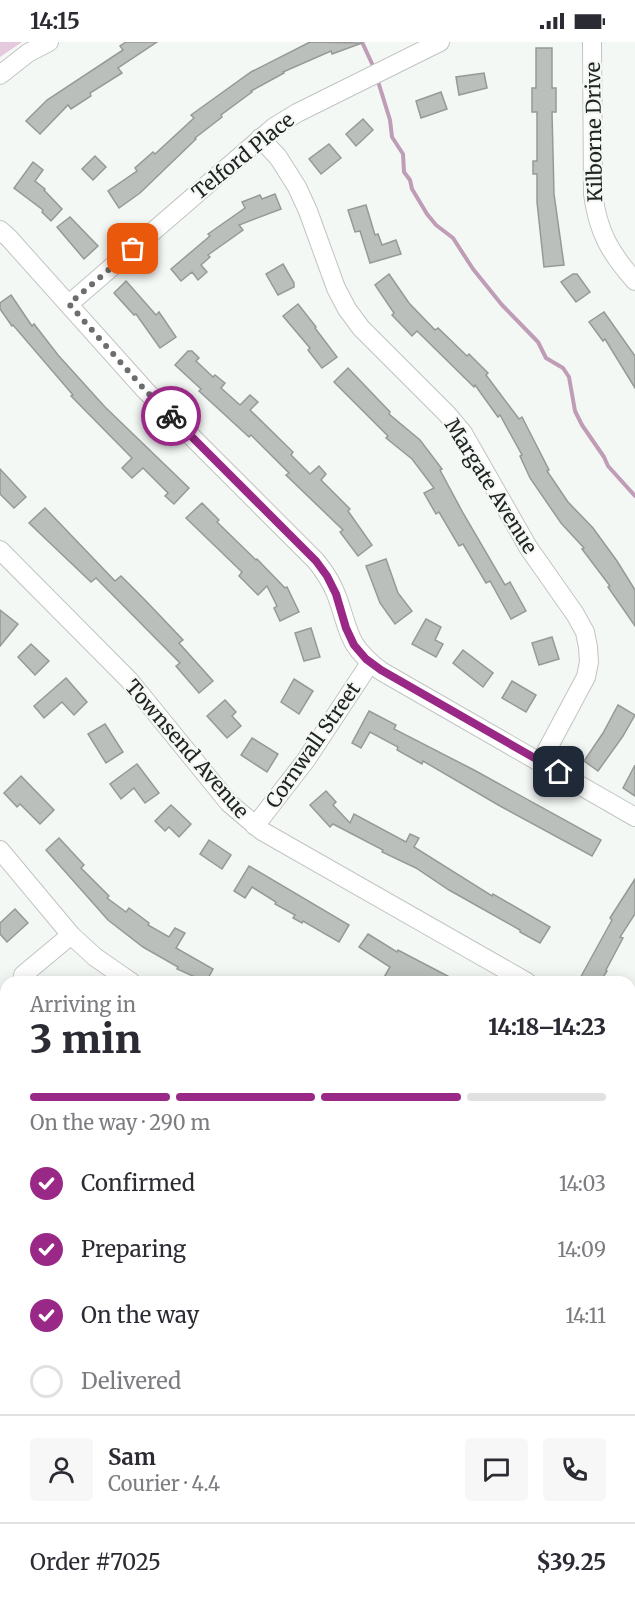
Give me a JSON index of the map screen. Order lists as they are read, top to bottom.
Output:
{
  "streets": {
    "street": [
      "Kilborne Drive",
      "Telford Place",
      "Margate Avenue",
      "Cornwall Street",
      "Townsend Avenue"
    ]
  },
  "crossings": [
    ["Telford Place", "Margate Avenue"],
    ["Cornwall Street", "Townsend Avenue"]
  ],
  "page": {
    "status": "14:15",
    "heading": ["3 min", "Arriving in", "14:18–14:23"],
    "panel": [
      "Sam",
      "Courier · 4.4",
      "Order #7025",
      "$39.25"
    ],
    "bar": "On the way · 290 m",
    "list": [
      ["Confirmed", "14:03"],
      ["Preparing", "14:09"],
      ["On the way", "14:11"],
      "Delivered"
    ]
  }
}
